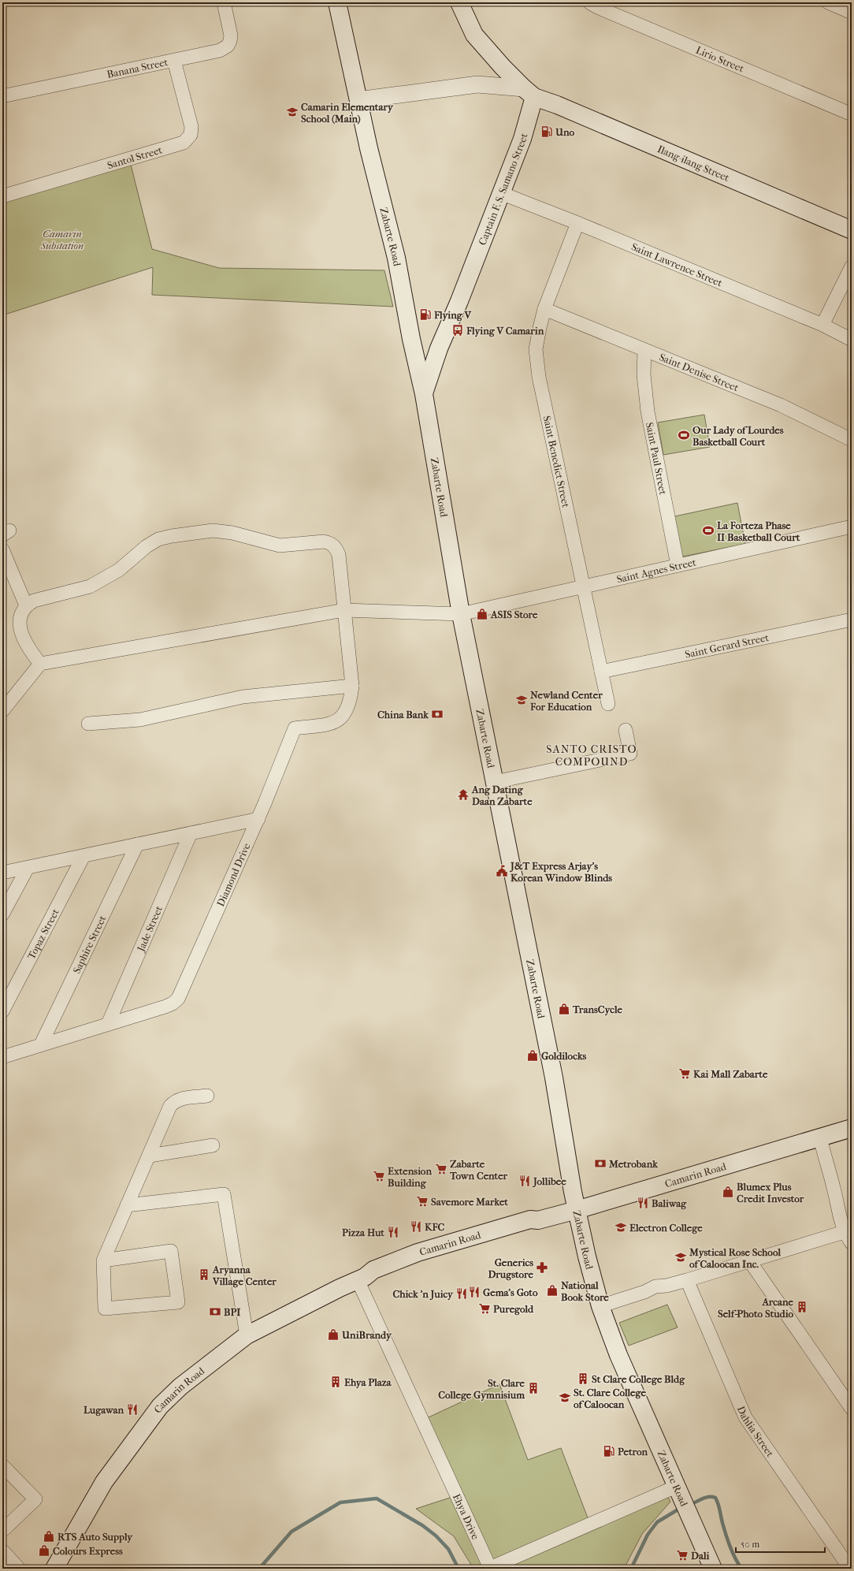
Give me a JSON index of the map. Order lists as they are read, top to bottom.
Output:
{
  "streets": {
    "main road": [
      "Ilang-ilang Street",
      "Captain F. S. Samano Street",
      "Zabarte Road",
      "Camarin Road"
    ],
    "street": [
      "Lirio Street",
      "Banana Street",
      "Santol Street",
      "Saint Lawrence Street",
      "Saint Denise Street",
      "Saint Paul Street",
      "Saint Benedict Street",
      "Saint Agnes Street",
      "Saint Gerard Street",
      "Diamond Drive",
      "Jade Street",
      "Topaz Street",
      "Saphire Street",
      "Dahlia Street",
      "Ehya Drive"
    ]
  },
  "crossings": [
    ["Banana Street", "Santol Street"],
    ["Ilang-ilang Street", "Captain F. S. Samano Street"],
    ["Captain F. S. Samano Street", "Zabarte Road"],
    ["Captain F. S. Samano Street", "Saint Lawrence Street"],
    ["Zabarte Road", "Saint Agnes Street"],
    ["Zabarte Road", "Camarin Road"],
    ["Zabarte Road", "Ehya Drive"],
    ["Saint Lawrence Street", "Saint Benedict Street"],
    ["Saint Denise Street", "Saint Paul Street"],
    ["Saint Denise Street", "Saint Benedict Street"],
    ["Saint Paul Street", "Saint Agnes Street"],
    ["Saint Benedict Street", "Saint Agnes Street"],
    ["Saint Benedict Street", "Saint Gerard Street"],
    ["Diamond Drive", "Jade Street"],
    ["Diamond Drive", "Saphire Street"],
    ["Camarin Road", "Ehya Drive"]
  ],
  "districts": ["SANTO CRISTO COMPOUND"],
  "parks": ["Camarin Substation"],
  "places": {
    "school or university": [
      "Camarin Elementary School (Main)",
      "Newland Center For Education",
      "Electron College",
      "Mystical Rose School of Caloocan Inc.",
      "St. Clare College of Caloocan"
    ],
    "fuel station": ["Uno", "Flying V", "Petron"],
    "bus stop": ["Flying V Camarin"],
    "sports": ["Our Lady of Lourdes Basketball Court", "La Forteza Phase II Basketball Court"],
    "shop": [
      "ASIS Store",
      "TransCycle",
      "Goldilocks",
      "Blumex Plus Credit Investor",
      "National Book Store",
      "UniBrandy",
      "RTS Auto Supply",
      "Colours Express"
    ],
    "bank": ["China Bank", "Metrobank", "BPI"],
    "temple": ["Ang Dating Daan Zabarte"],
    "public building": ["J&T Express Arjay's Korean Window Blinds"],
    "supermarket": [
      "Kai Mall Zabarte",
      "Zabarte Town Center",
      "Extension Building",
      "Savemore Market",
      "Puregold",
      "Dali"
    ],
    "restaurant": [
      "Jollibee",
      "Baliwag",
      "KFC",
      "Pizza Hut",
      "Gema's Goto",
      "Chick 'n Juicy",
      "Lugawan"
    ],
    "pharmacy": ["Generics Drugstore"],
    "building": [
      "Aryanna Village Center",
      "Arcane Self-Photo Studio",
      "St Clare College Bldg",
      "Ehya Plaza",
      "St. Clare College Gymnisium"
    ]
  },
  "scale_bar": "50 m"
}
